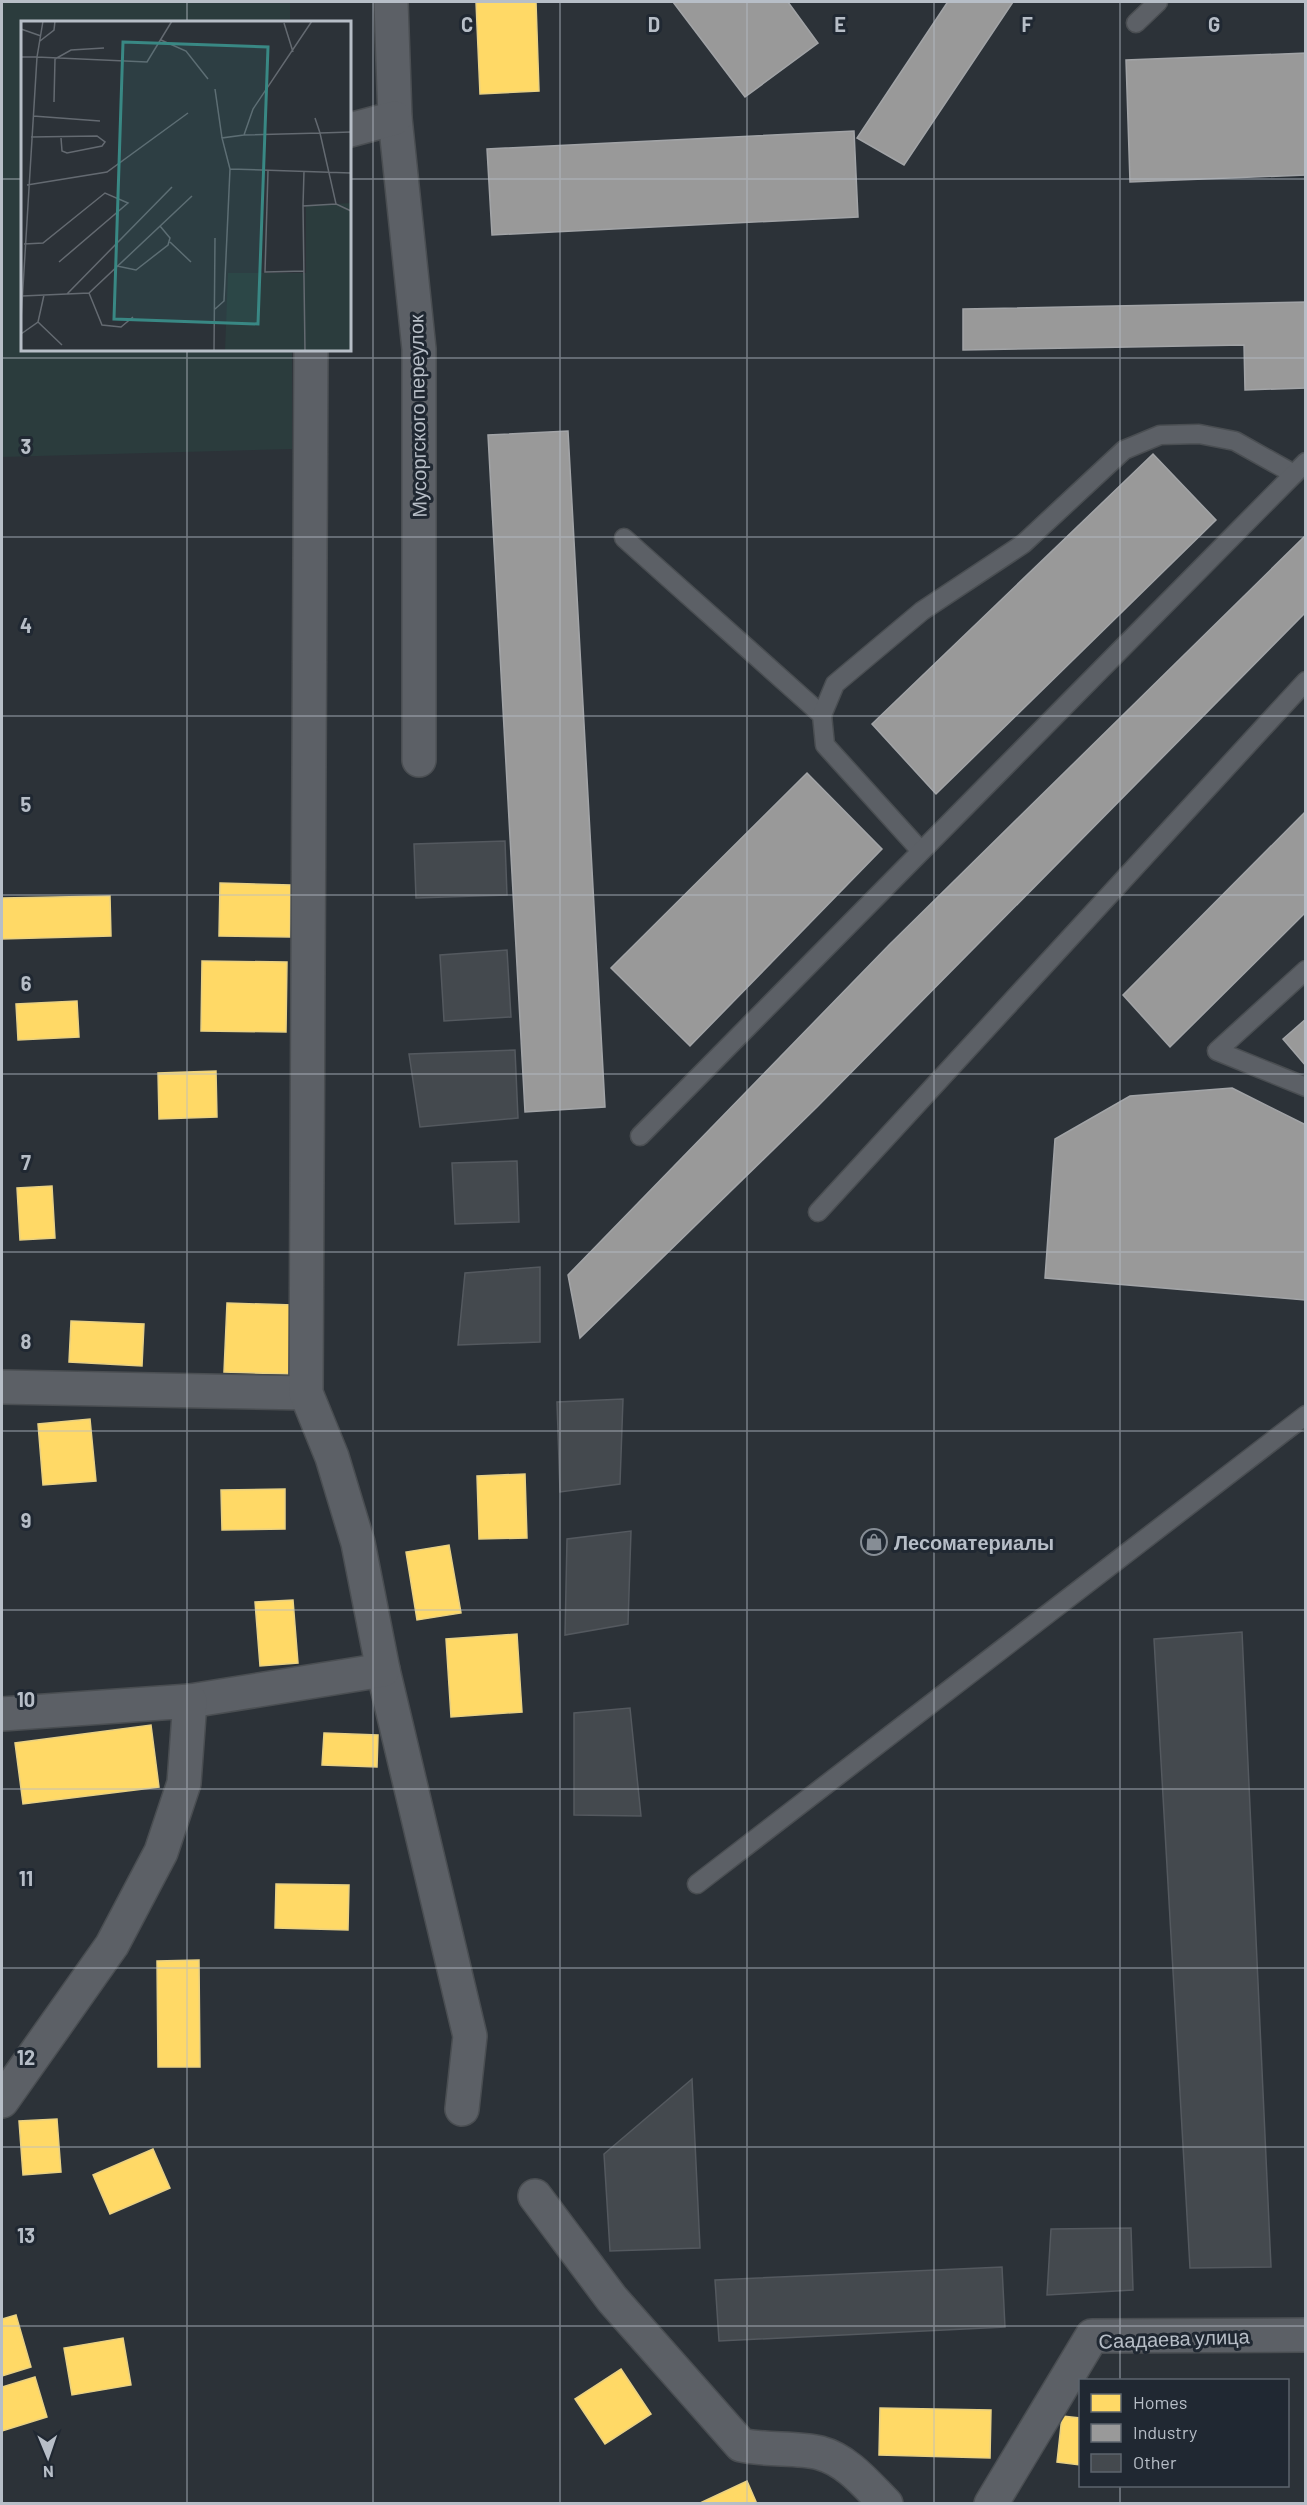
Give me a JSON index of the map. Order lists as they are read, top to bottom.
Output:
{
  "streets": {
    "street": ["Мусоргского переулок", "Саадаева улица"]
  },
  "places": {
    "shop": ["Лесоматериалы"]
  },
  "legend": ["Homes", "Industry", "Other"],
  "north": "bottom",
  "grid": {
    "columns": [
      "C",
      "D",
      "E",
      "F",
      "G"
    ],
    "rows": [
      "3",
      "4",
      "5",
      "6",
      "7",
      "8",
      "9",
      "10",
      "11",
      "12",
      "13"
    ]
  }
}
